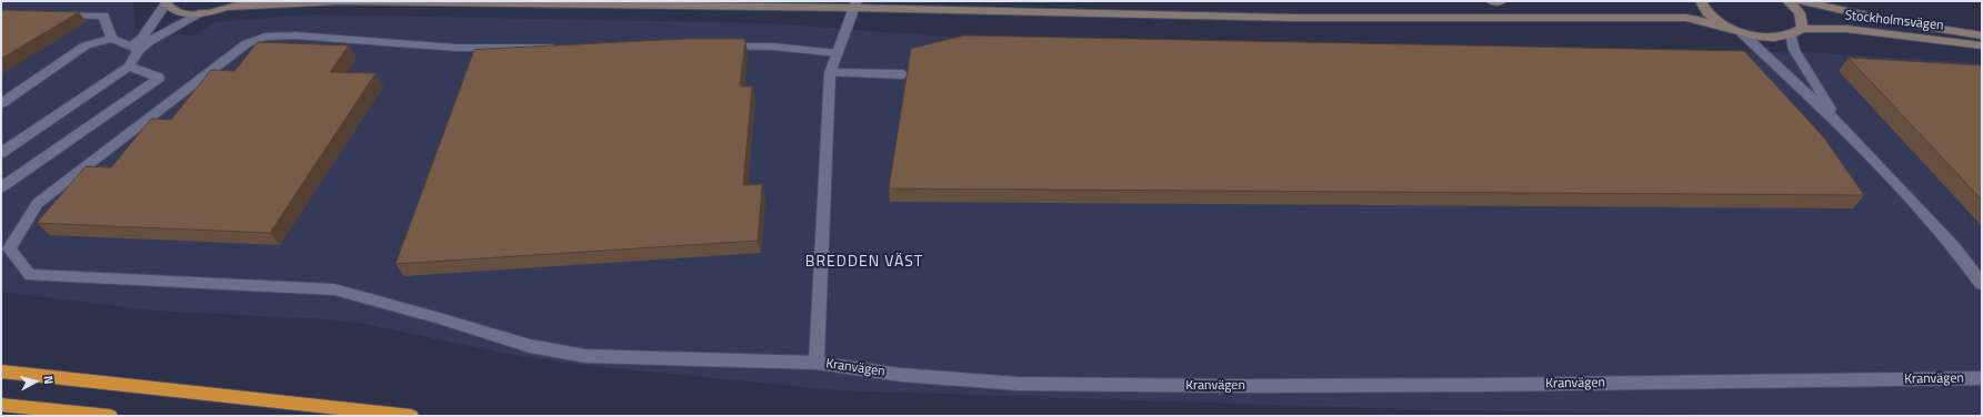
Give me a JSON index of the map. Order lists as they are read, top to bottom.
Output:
{
  "streets": {
    "main road": ["Stockholmsvägen"],
    "street": ["Kranvägen"]
  },
  "crossings": [
    ["Stockholmsvägen", "Kranvägen"]
  ],
  "districts": ["BREDDEN VÄST"],
  "north": "right"
}
